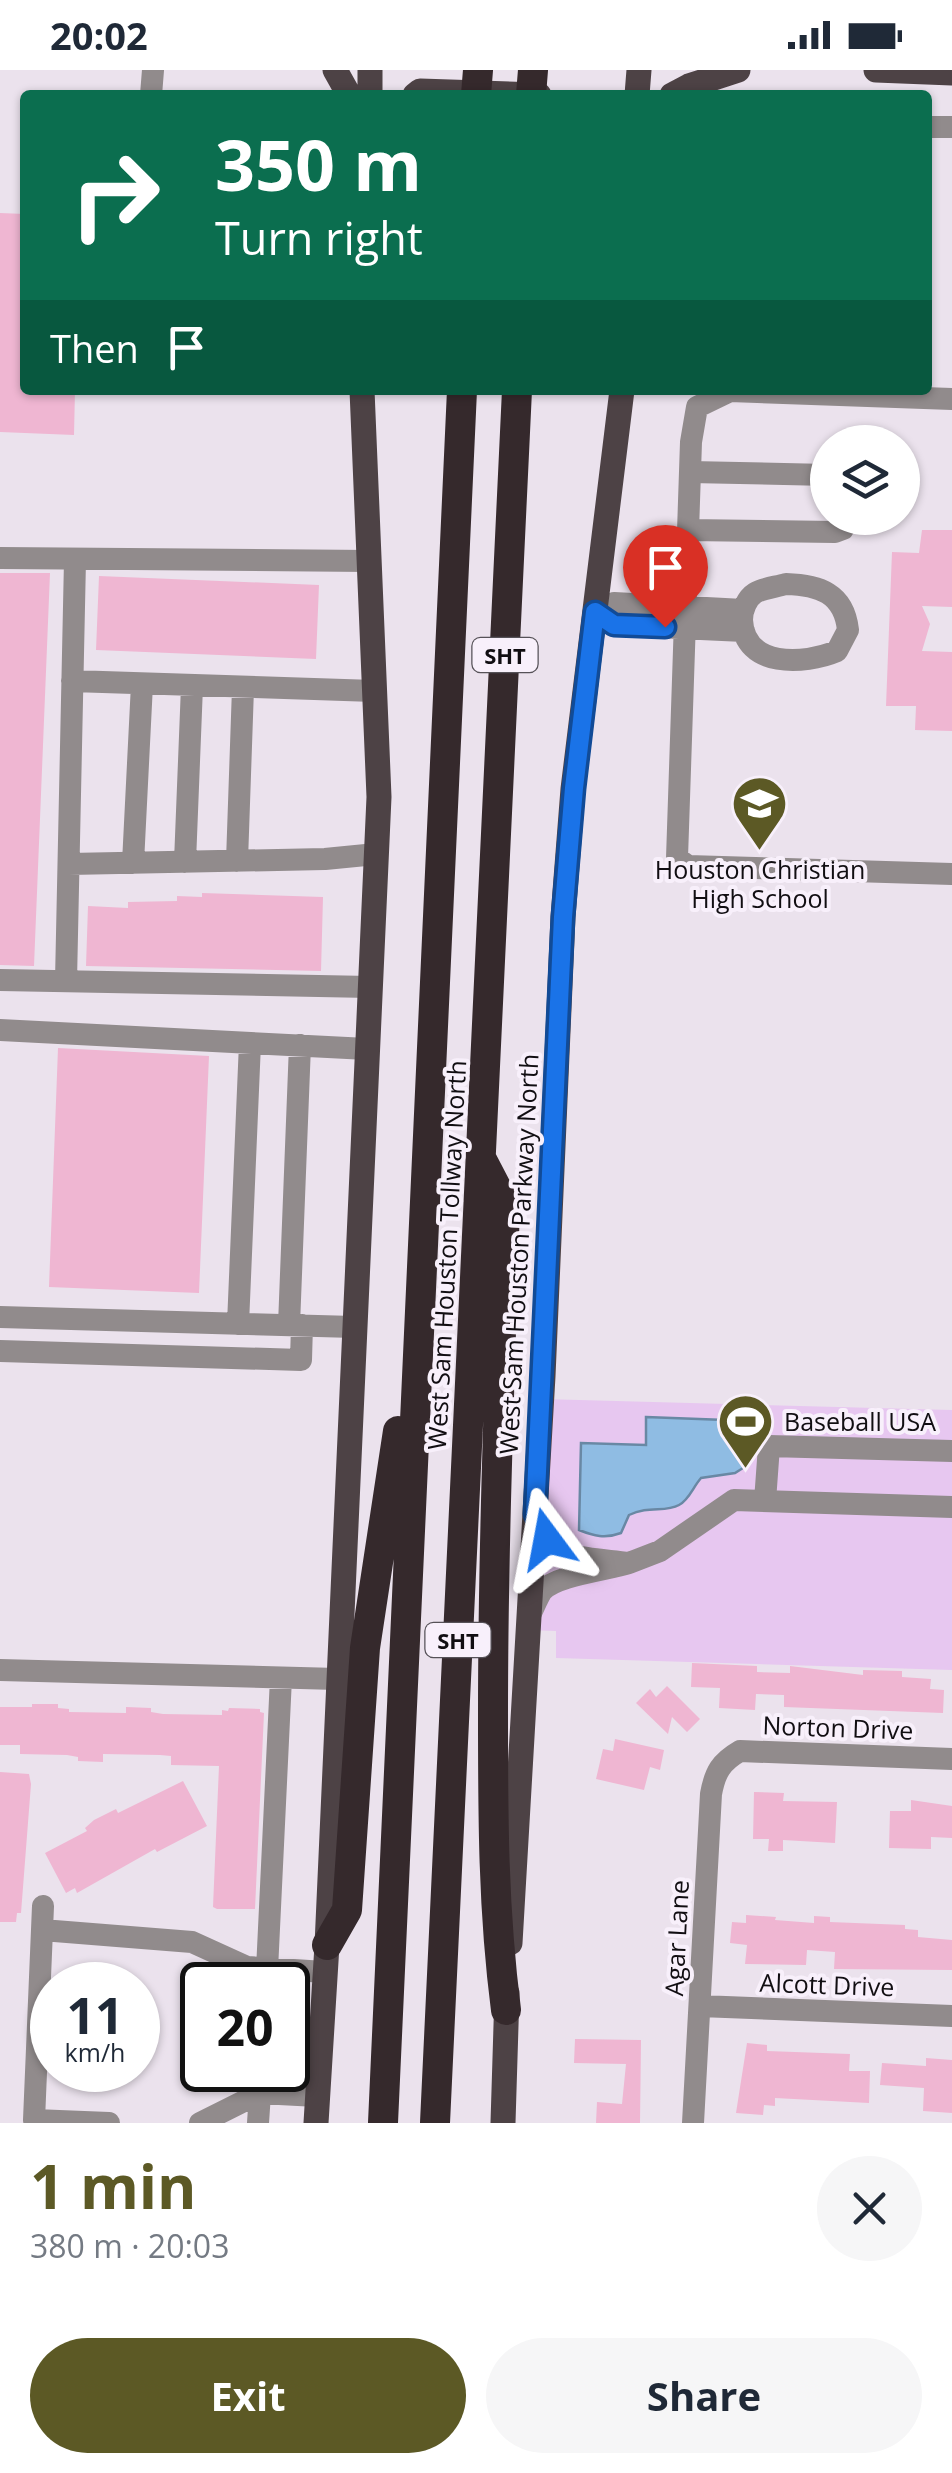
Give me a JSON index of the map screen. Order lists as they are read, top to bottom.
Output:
{
  "streets": {
    "highway": ["SHT", "West Sam Houston Tollway North"],
    "main road": ["West Sam Houston Parkway North"],
    "street": ["Norton Drive", "Agar Lane", "Alcott Drive"]
  },
  "crossings": [
    ["Norton Drive", "Agar Lane"],
    ["Agar Lane", "Alcott Drive"]
  ],
  "places": {
    "school or university": ["Houston Christian High School"],
    "sports": ["Baseball USA"]
  },
  "page": {
    "status": "20:02",
    "turn": ["350 m", "Turn right"],
    "then": "Then",
    "speed": "11 km/h",
    "limit": "20",
    "heading": ["1 min", "380 m · 20:03"],
    "buttons": ["Exit", "Share"]
  }
}
